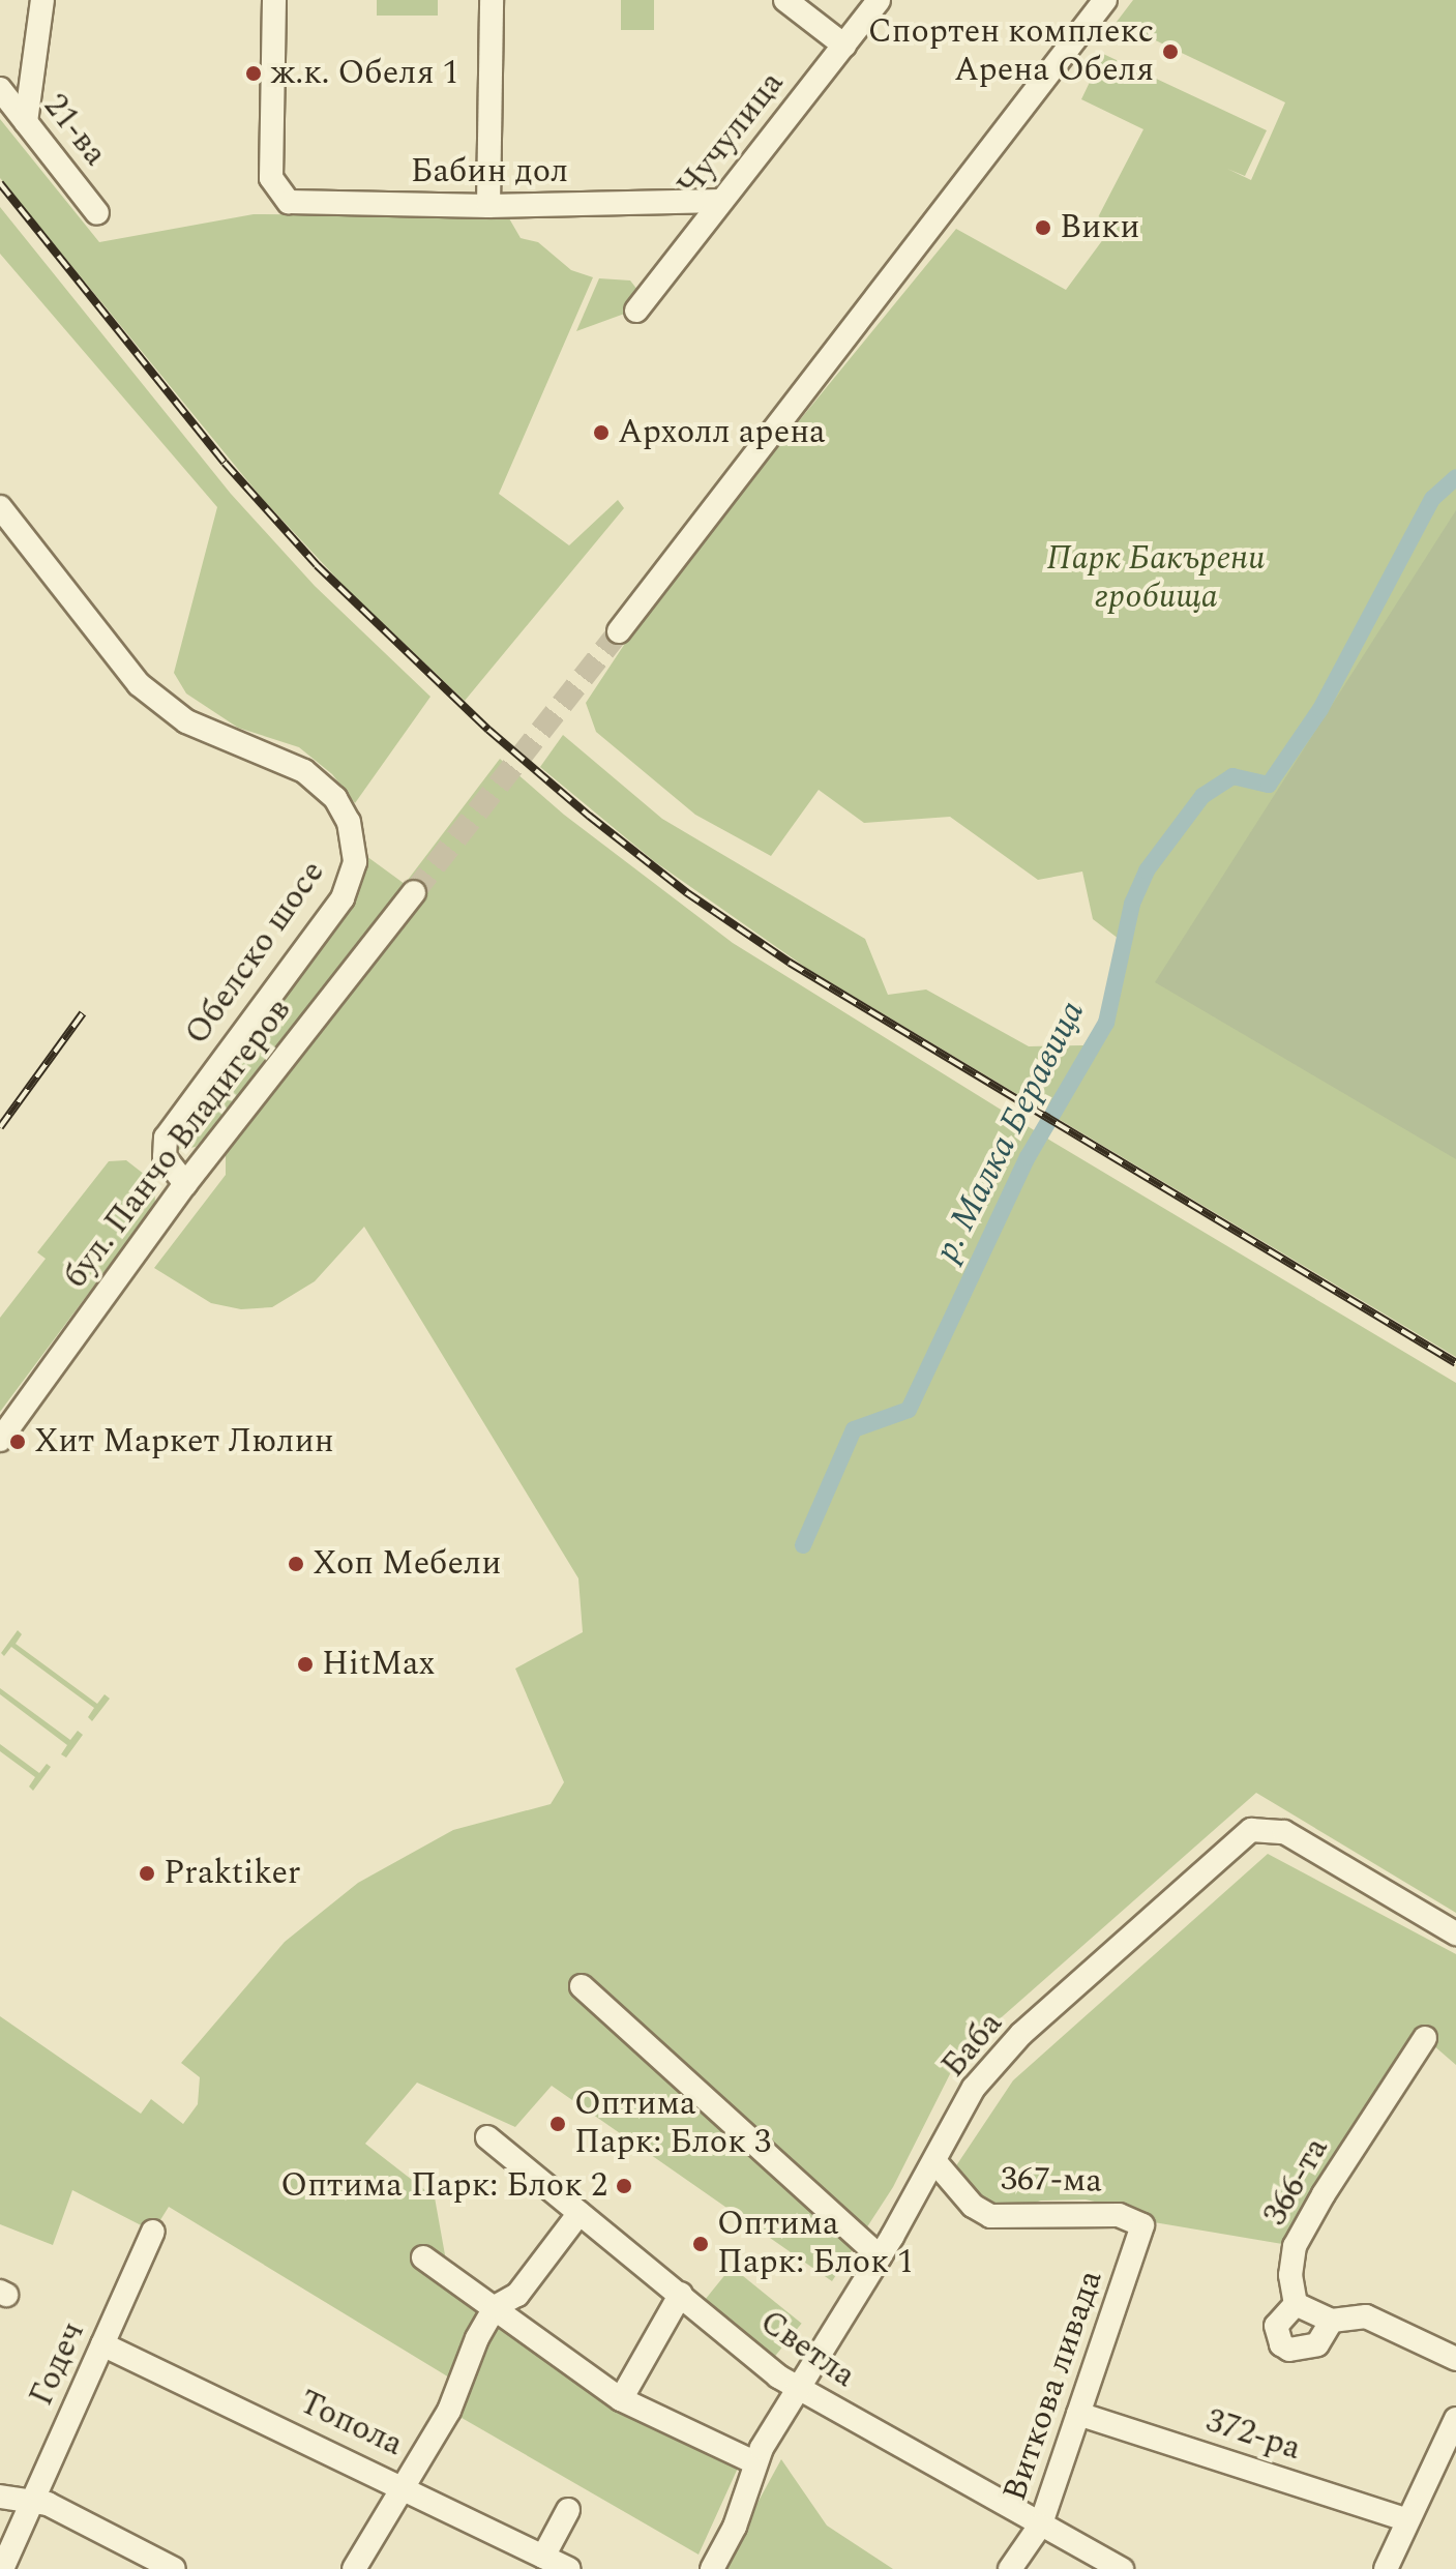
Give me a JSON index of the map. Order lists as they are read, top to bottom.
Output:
{
  "streets": {
    "street": [
      "21-ва",
      "Чучулица",
      "Бабин дол",
      "Обелско шосе",
      "бул. Панчо Владигеров",
      "Баба",
      "367-ма",
      "366-та",
      "Светла",
      "Годеч",
      "Виткова ливада",
      "Топола",
      "372-ра"
    ]
  },
  "crossings": [
    ["Чучулица", "Бабин дол"],
    ["Обелско шосе", "бул. Панчо Владигеров"],
    ["Баба", "367-ма"],
    ["Баба", "Светла"],
    ["367-ма", "Виткова ливада"],
    ["Светла", "Виткова ливада"],
    ["Годеч", "Топола"],
    ["Виткова ливада", "372-ра"]
  ],
  "water": ["р. Малка Беравица"],
  "parks": ["Парк Бакърени гробища"],
  "places": [
    "Спортен комплекс Арена Обеля",
    "ж.к. Обеля 1",
    "Вики",
    "Архолл арена",
    "Хит Маркет Люлин",
    "Хоп Мебели",
    "HitMax",
    "Praktiker",
    "Оптима Парк: Блок 3",
    "Оптима Парк: Блок 2",
    "Оптима Парк: Блок 1"
  ]
}
